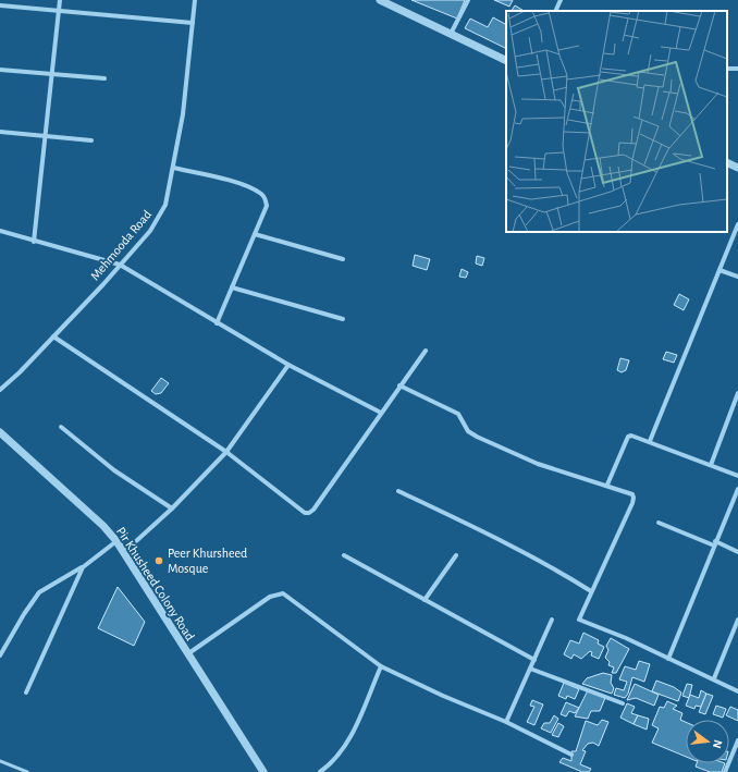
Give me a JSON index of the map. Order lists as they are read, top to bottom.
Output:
{
  "streets": {
    "street": ["Mehmooda Road", "Pir Khusheed Colony Road"]
  },
  "places": ["Peer Khursheed Mosque"],
  "north": "right"
}
